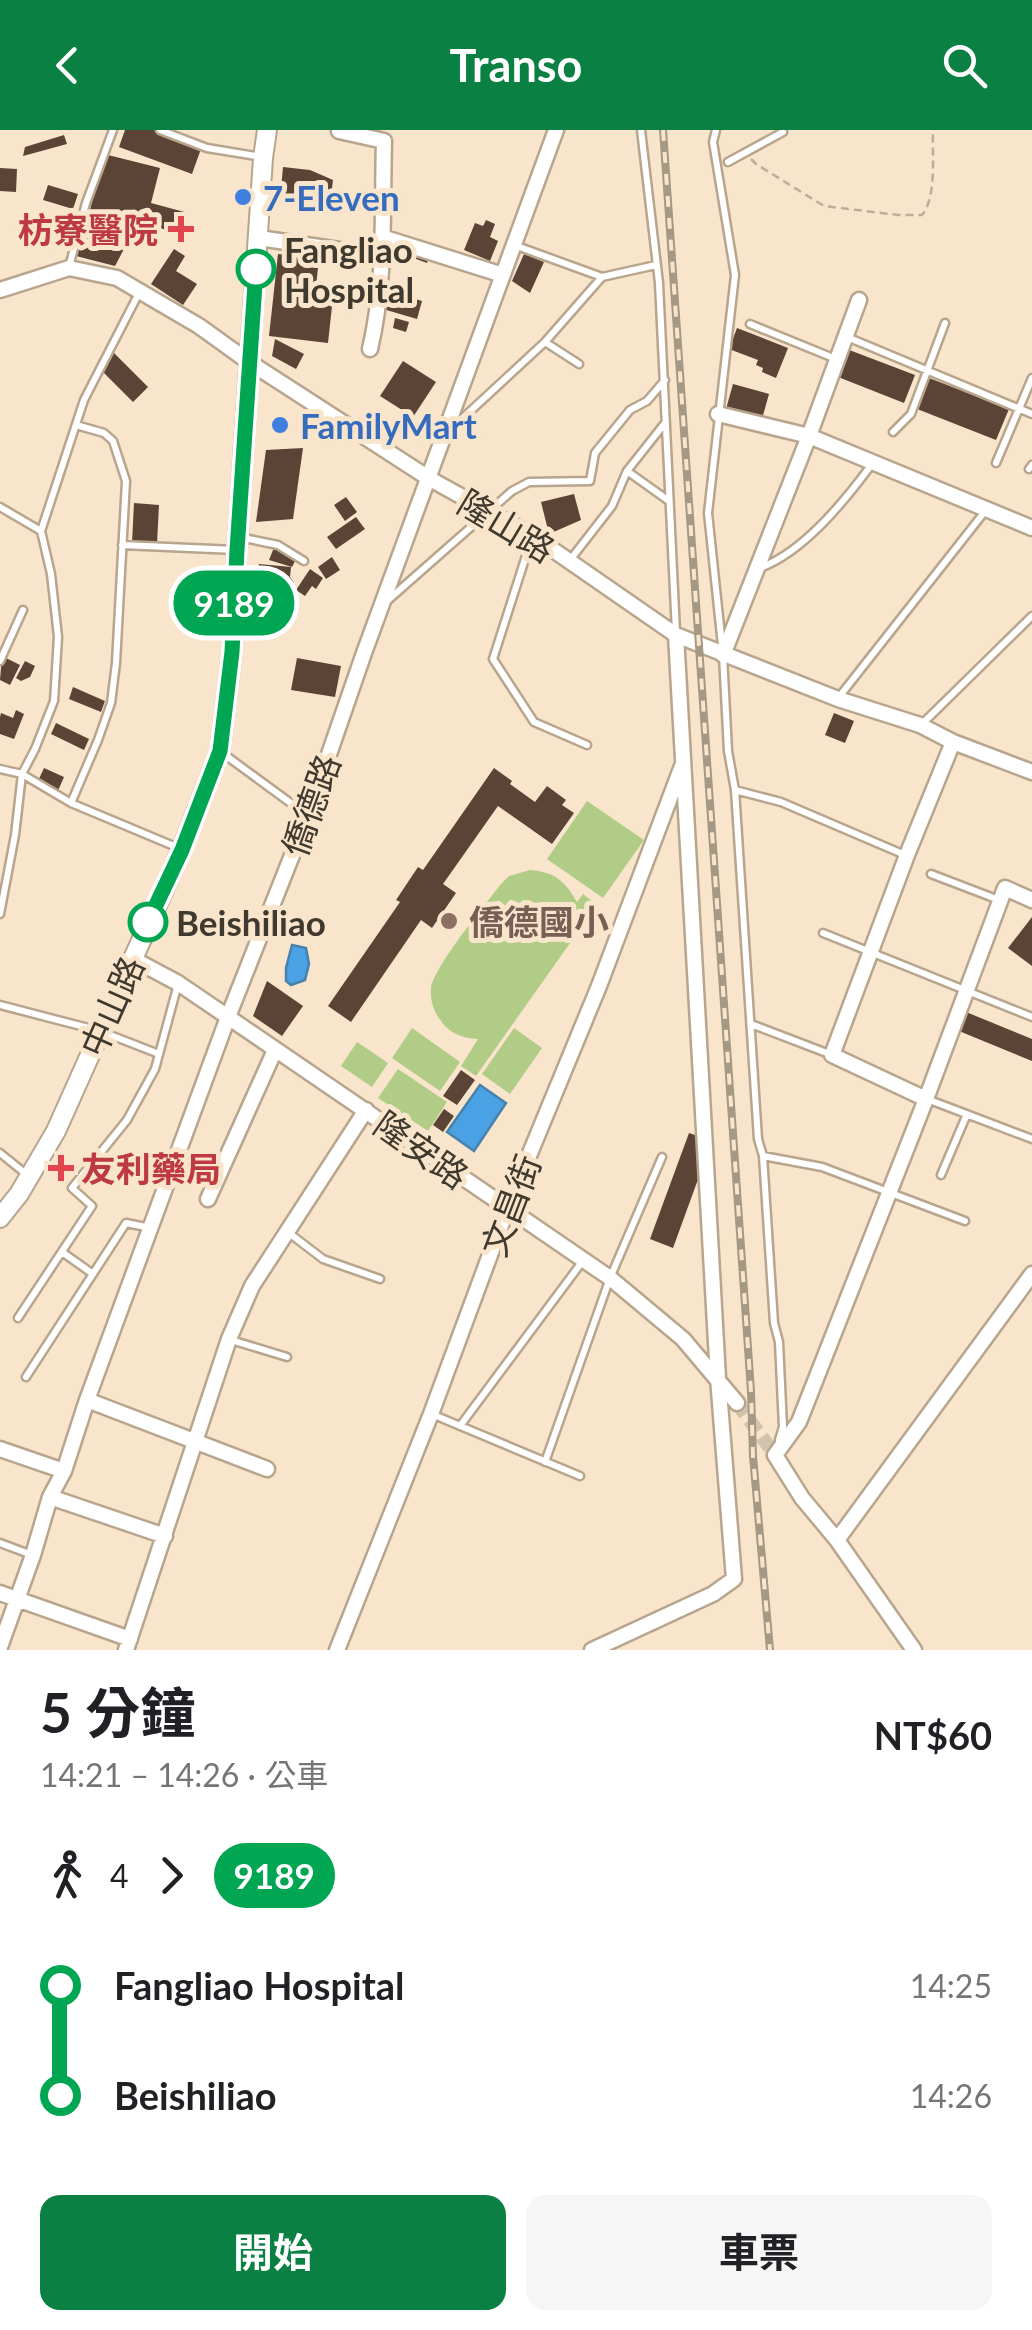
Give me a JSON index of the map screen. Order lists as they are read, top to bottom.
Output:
{
  "streets": {
    "street": [
      "隆山路",
      "僑德路",
      "中山路",
      "隆安路",
      "文昌街"
    ]
  },
  "crossings": [
    ["隆山路", "僑德路"],
    ["隆山路", "中山路"],
    ["僑德路", "隆安路"],
    ["中山路", "隆安路"],
    ["隆安路", "文昌街"]
  ],
  "places": {
    "other": [
      "7-Eleven",
      "Fangliao Hospital",
      "FamilyMart",
      "僑德國小",
      "Beishiliao"
    ],
    "health": ["枋寮醫院", "友利藥局"]
  },
  "lines": ["bus line 9189"],
  "page": {
    "header": "Transo",
    "on_map": "9189",
    "heading": ["5 分鐘", "14:21 – 14:26 · 公車", "NT$60"],
    "legs": ["4", "9189"],
    "list": [
      {
        "name": "Fangliao Hospital",
        "value": "14:25"
      },
      {
        "name": "Beishiliao",
        "value": "14:26"
      }
    ],
    "buttons": ["開始", "車票"]
  }
}
